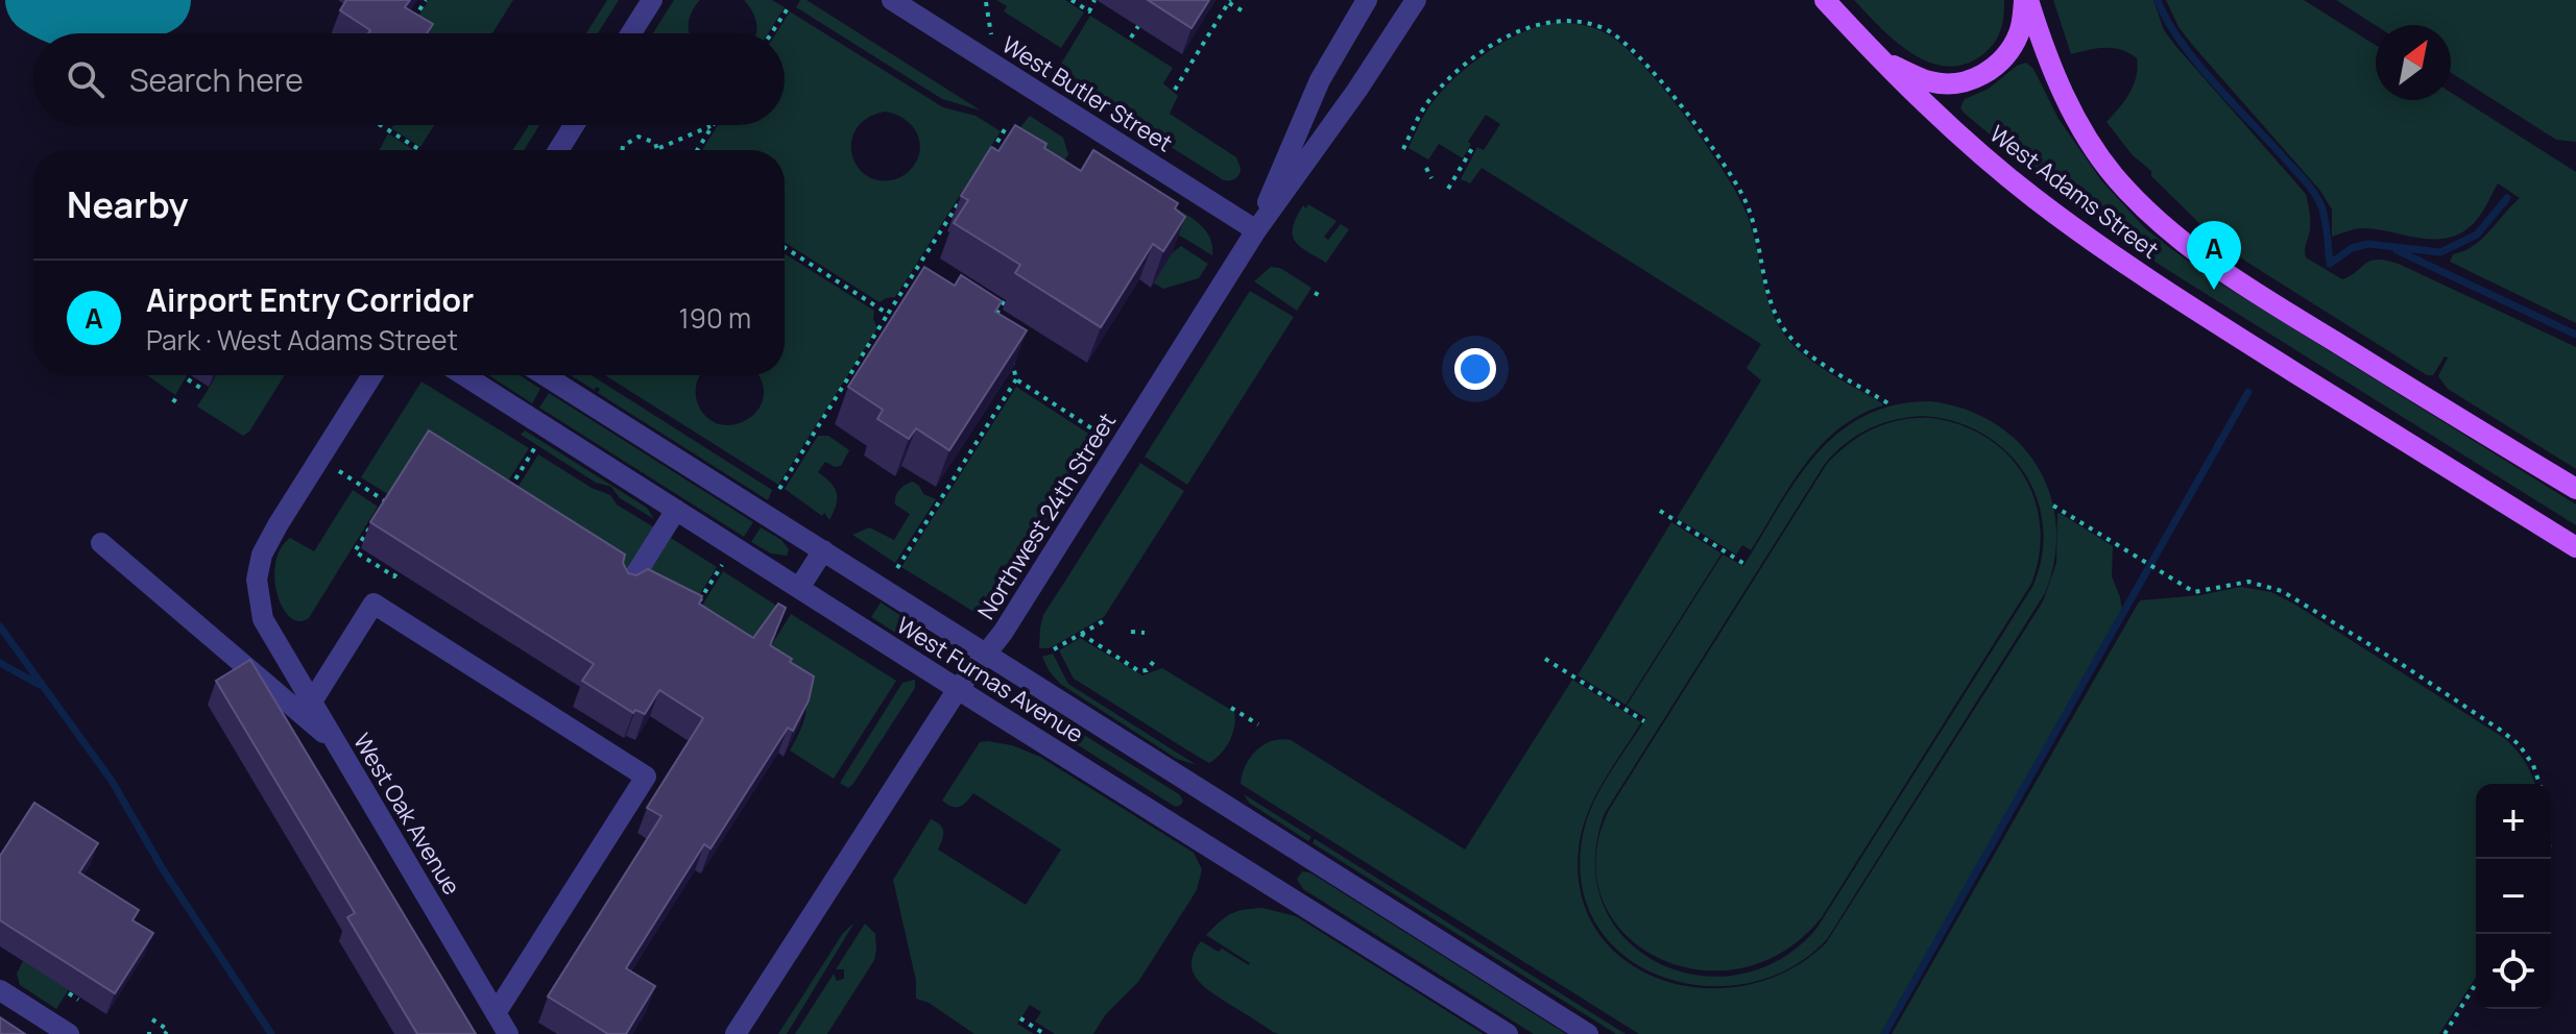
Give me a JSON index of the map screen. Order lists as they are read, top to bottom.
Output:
{
  "streets": {
    "main road": ["West Adams Street"],
    "lane": [
      "West Butler Street",
      "Northwest 24th Street",
      "West Furnas Avenue",
      "West Oak Avenue"
    ]
  },
  "crossings": [
    ["West Butler Street", "Northwest 24th Street"],
    ["Northwest 24th Street", "West Furnas Avenue"]
  ],
  "north": "top right",
  "page": {
    "search": "Search here",
    "heading": "Nearby",
    "pins": "A",
    "list": [
      {
        "mark": "A",
        "name": "Airport Entry Corridor",
        "note": "Park · West Adams Street",
        "value": "190 m"
      }
    ],
    "map_buttons": ["+", "−"]
  }
}
